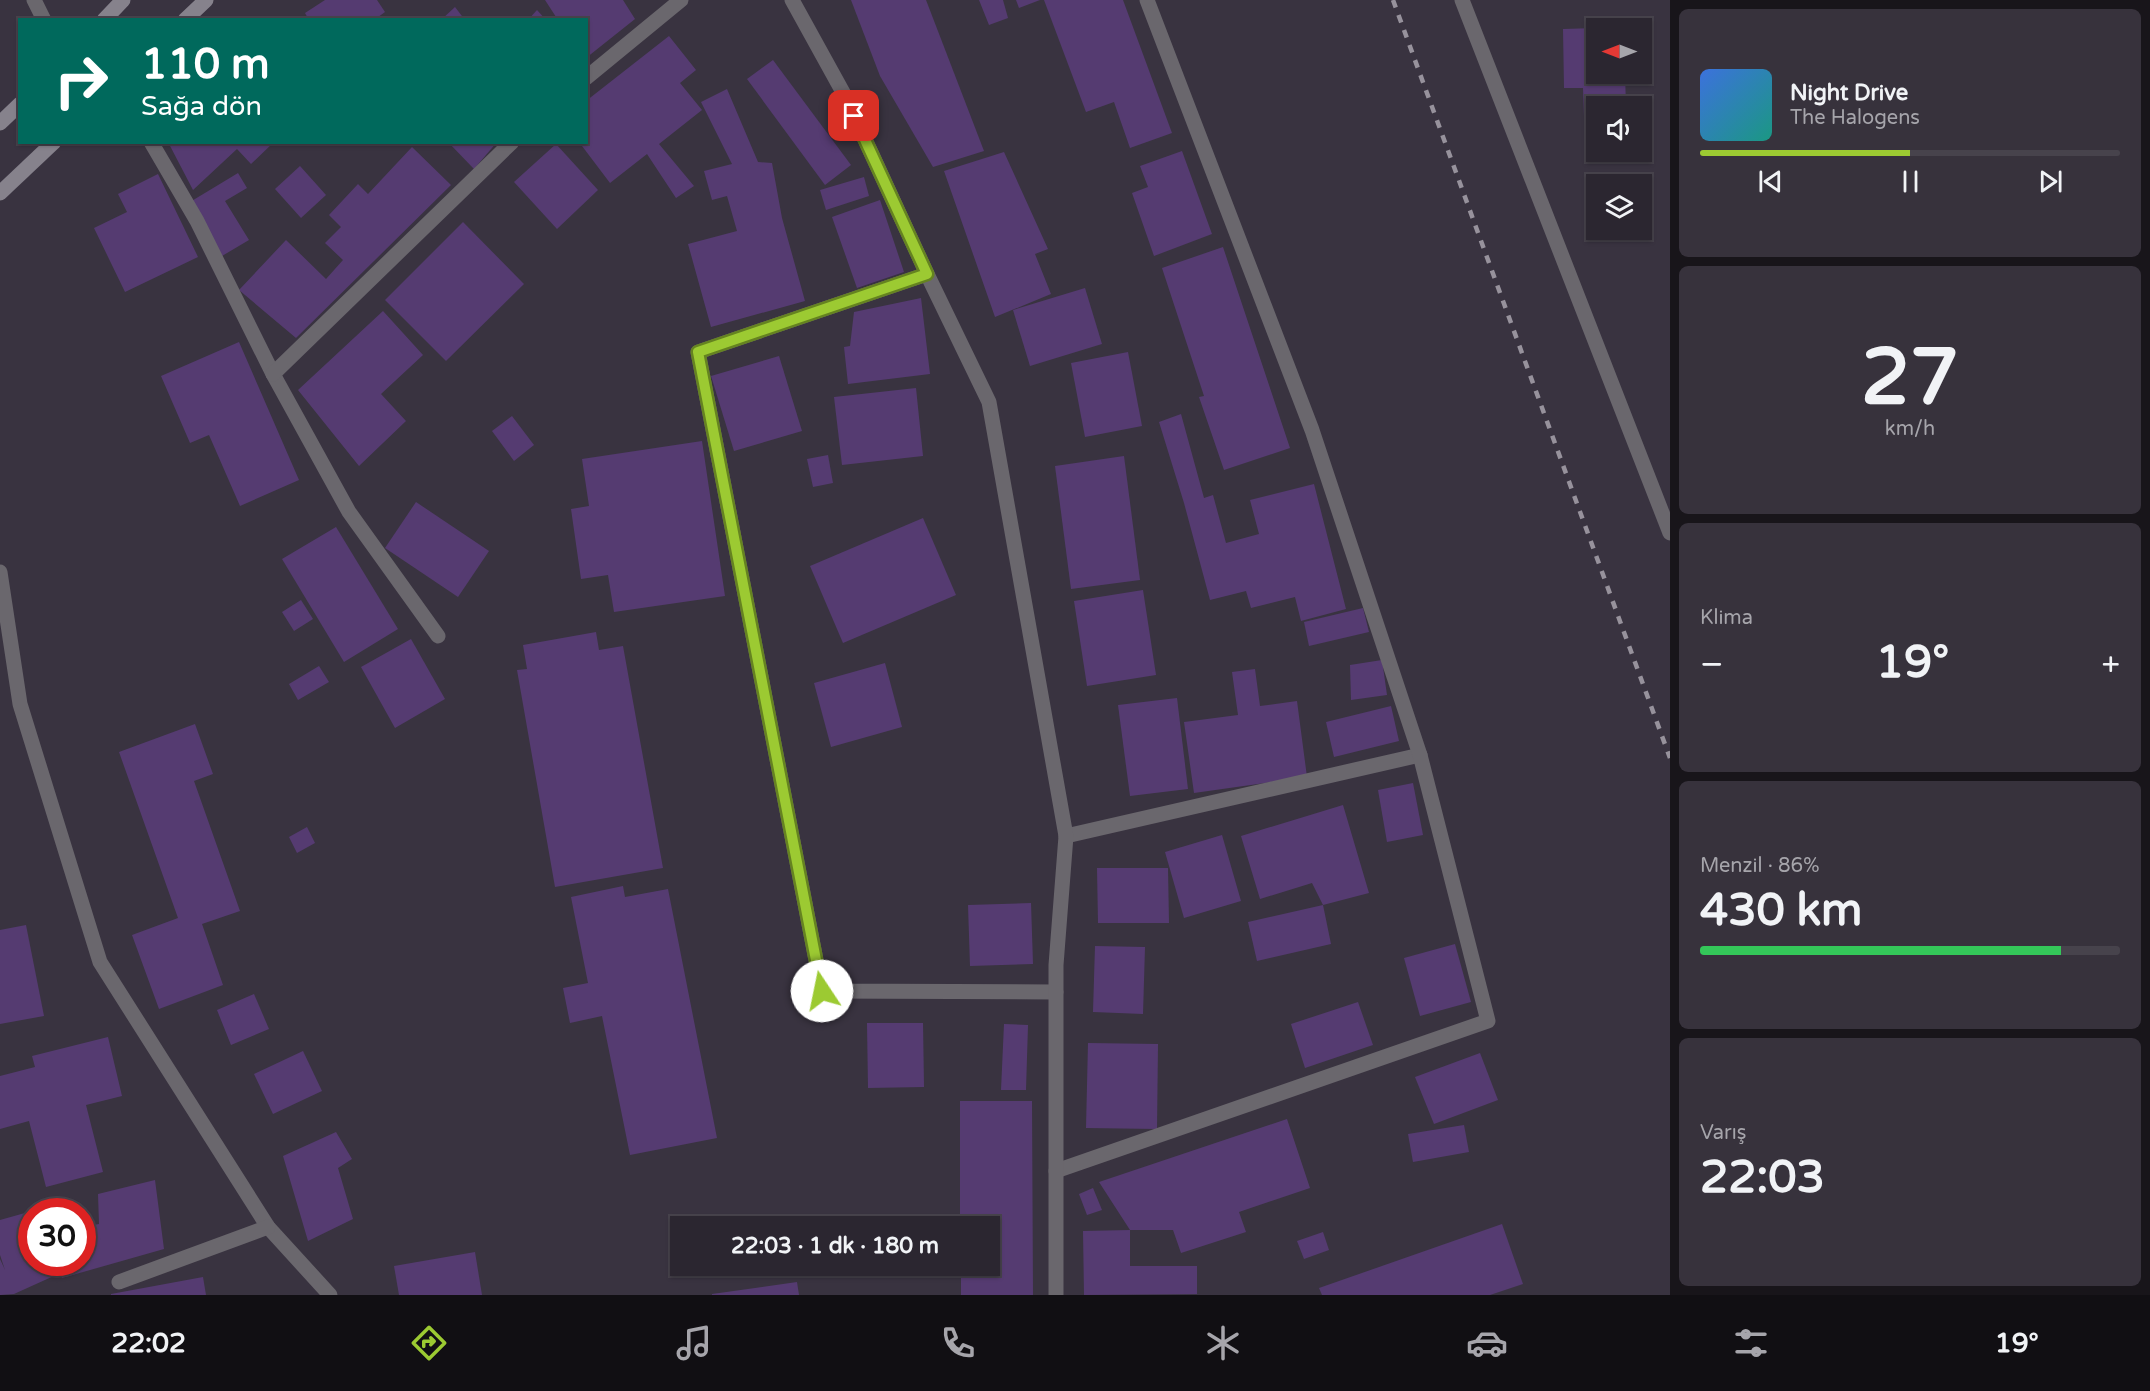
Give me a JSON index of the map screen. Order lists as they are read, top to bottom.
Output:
{
  "north": "left",
  "page": {
    "turn": ["110 m", "Sağa dön"],
    "song": ["Night Drive", "The Halogens"],
    "tile": [
      ["27", "km/h"],
      "Klima",
      ["Menzil · 86%", "430 km"],
      ["Varış", "22:03"]
    ],
    "heat": ["−", "19°", "+"],
    "limit": "30",
    "trip": "22:03 · 1 dk · 180 m",
    "tabs": ["22:02", "19°"]
  }
}
